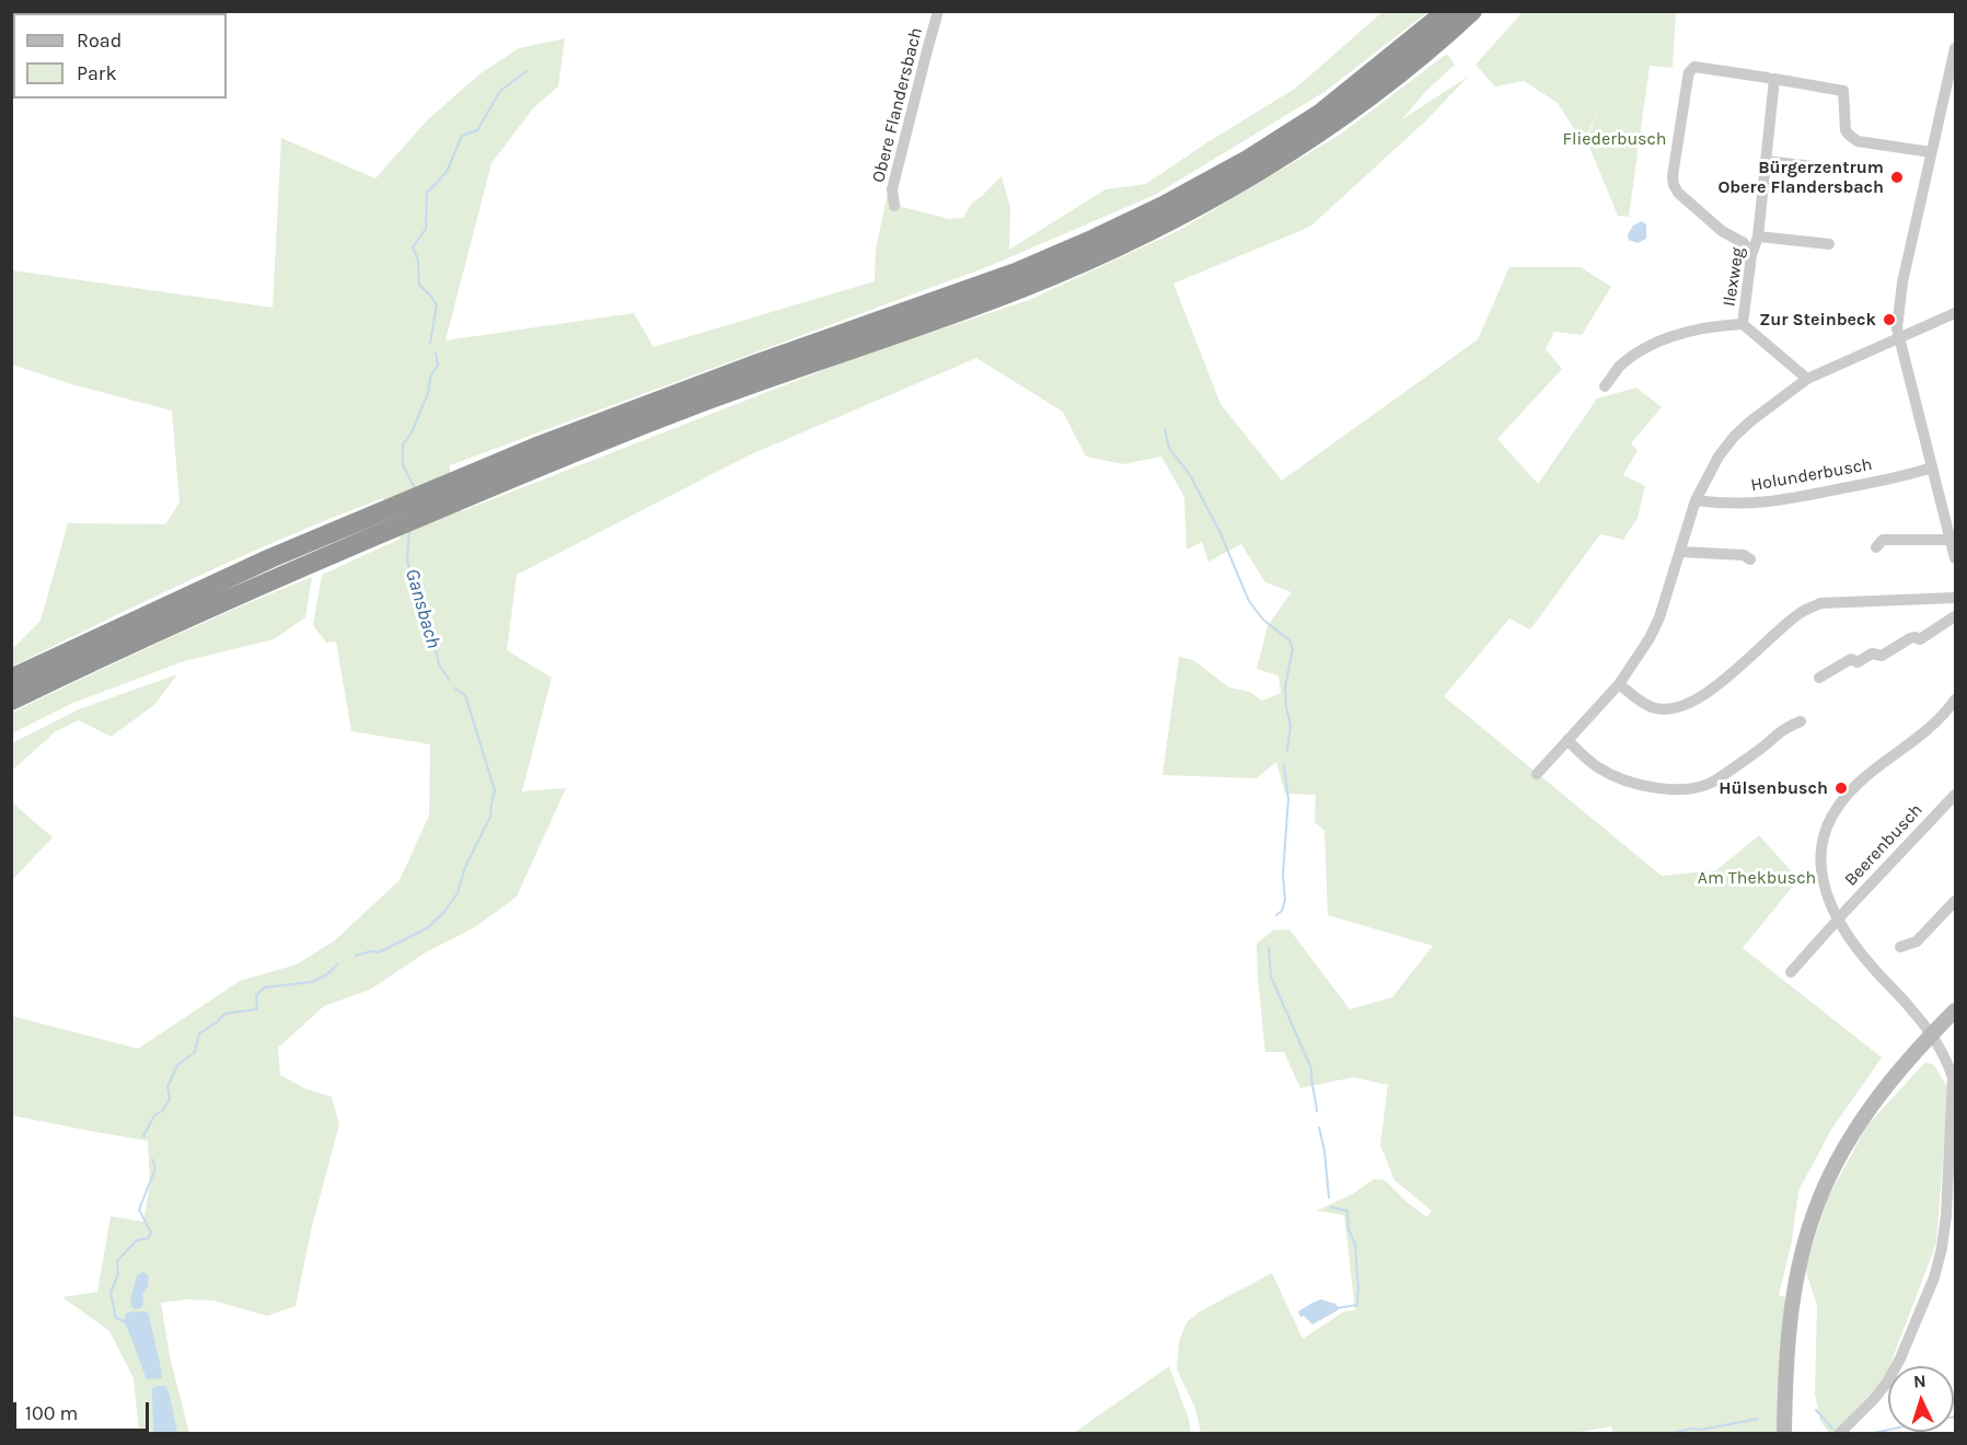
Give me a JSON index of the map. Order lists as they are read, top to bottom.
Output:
{
  "streets": {
    "street": [
      "Obere Flandersbach",
      "Ilexweg",
      "Holunderbusch",
      "Beerenbusch"
    ]
  },
  "water": ["Gansbach"],
  "parks": ["Fliederbusch", "Am Thekbusch"],
  "places": ["Bürgerzentrum Obere Flandersbach", "Zur Steinbeck", "Hülsenbusch"],
  "legend": ["Road", "Park"],
  "scale_bar": "100 m",
  "north": "top"
}
